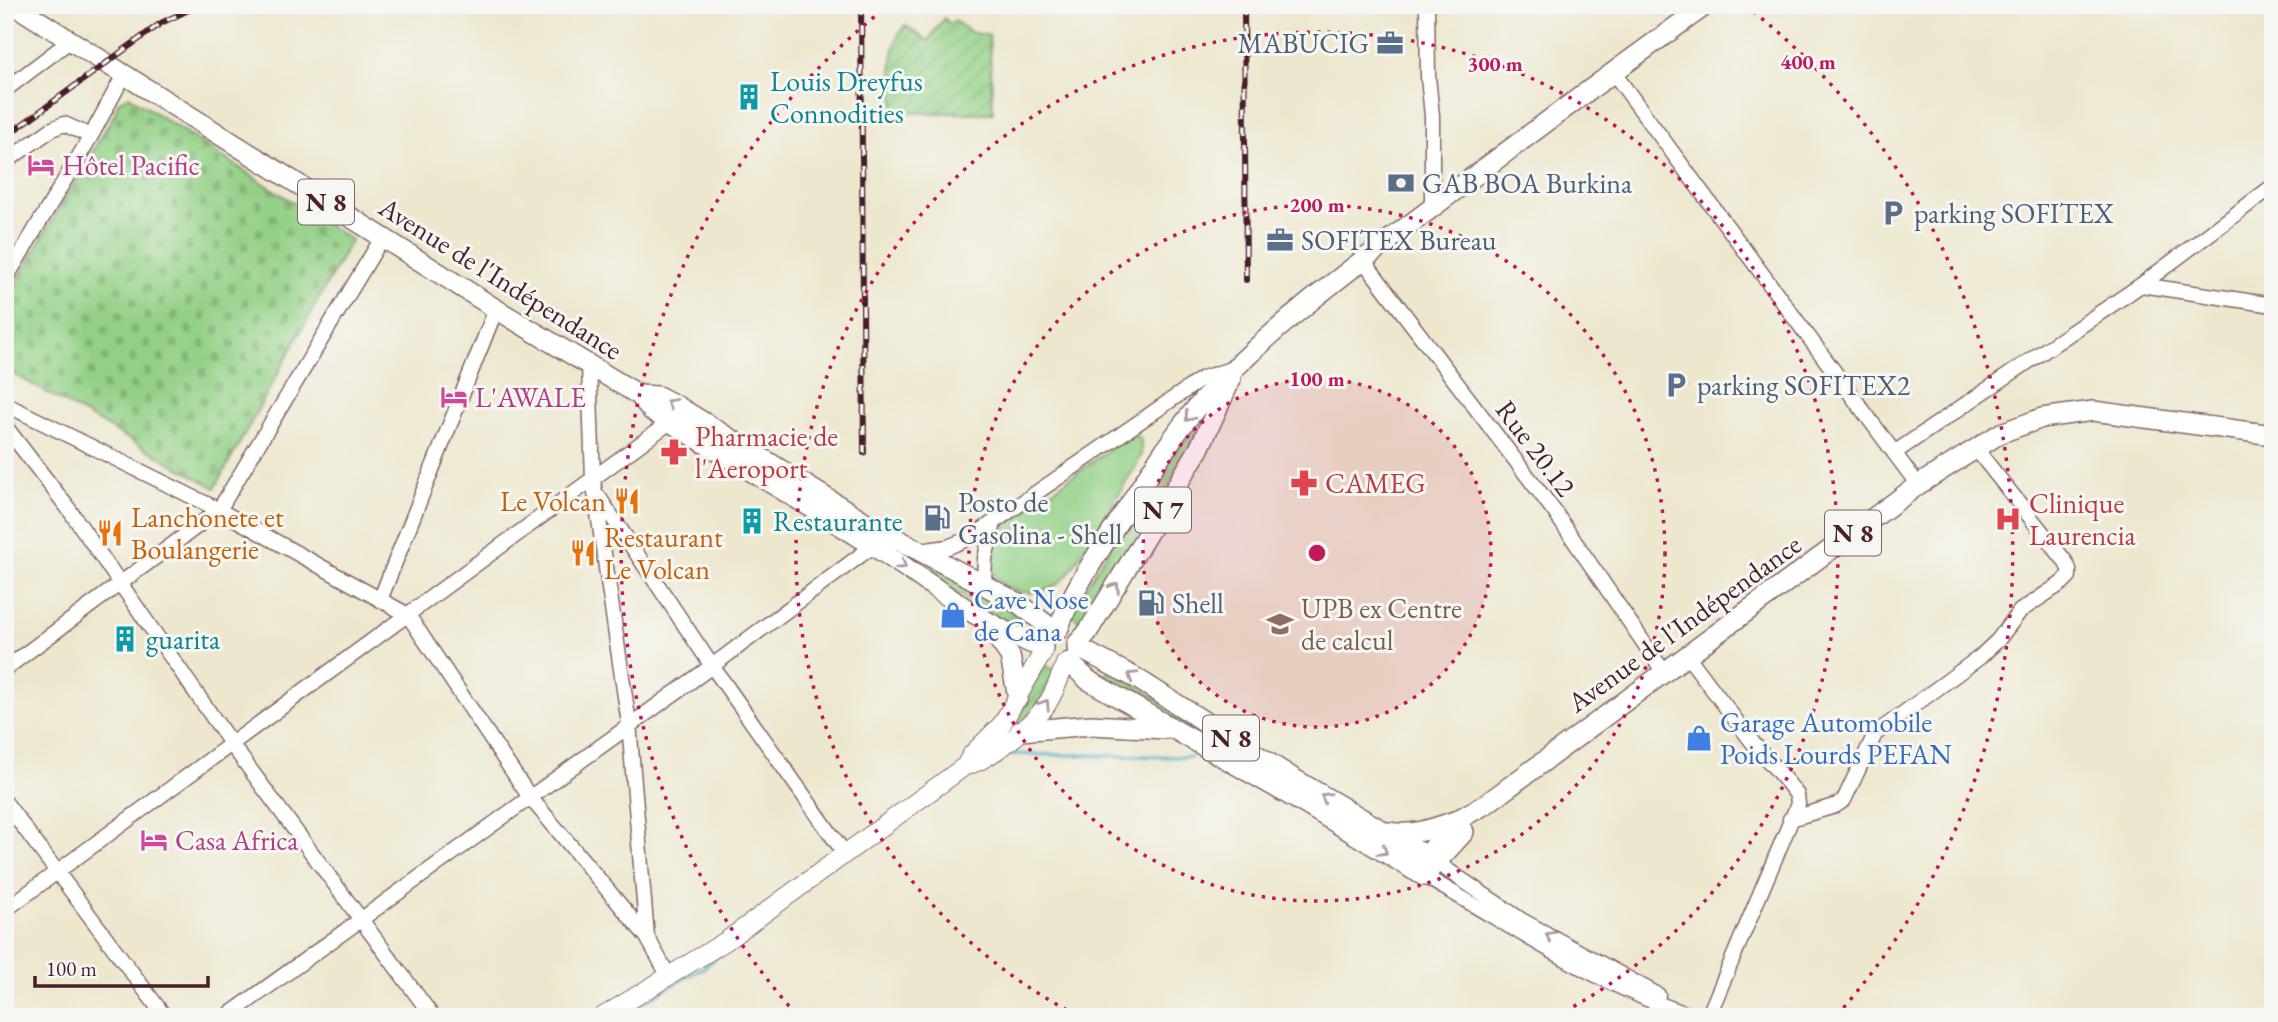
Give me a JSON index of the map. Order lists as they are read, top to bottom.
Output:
{
  "streets": {
    "highway": ["N 8", "Avenue de l'Indépendance", "N 7"],
    "street": ["Rue 20.12"]
  },
  "crossings": [
    ["N 8", "Avenue de l'Indépendance"],
    ["N 8", "N 7"],
    ["Avenue de l'Indépendance", "Rue 20.12"],
    ["Avenue de l'Indépendance", "N 7"],
    ["Rue 20.12", "N 7"]
  ],
  "places": {
    "office": ["MABUCIG", "SOFITEX Bureau"],
    "building": ["Louis Dreyfus Connodities", "Restaurante", "guarita"],
    "hotel": ["Hôtel Pacific", "L'AWALE", "Casa Africa"],
    "bank": ["GAB BOA Burkina"],
    "parking": ["parking SOFITEX", "parking SOFITEX2"],
    "pharmacy": ["Pharmacie de l'Aeroport", "CAMEG"],
    "restaurant": ["Le Volcan", "Lanchonete et Boulangerie", "Restaurant Le Volcan"],
    "fuel station": ["Posto de Gasolina - Shell", "Shell"],
    "hospital": ["Clinique Laurencia"],
    "shop": ["Cave Nose de Cana", "Garage Automobile Poids Lourds PEFAN"],
    "school or university": ["UPB ex Centre de calcul"]
  },
  "scale_bar": "100 m",
  "rings": [
    "400 m",
    "300 m",
    "200 m",
    "100 m"
  ]
}
